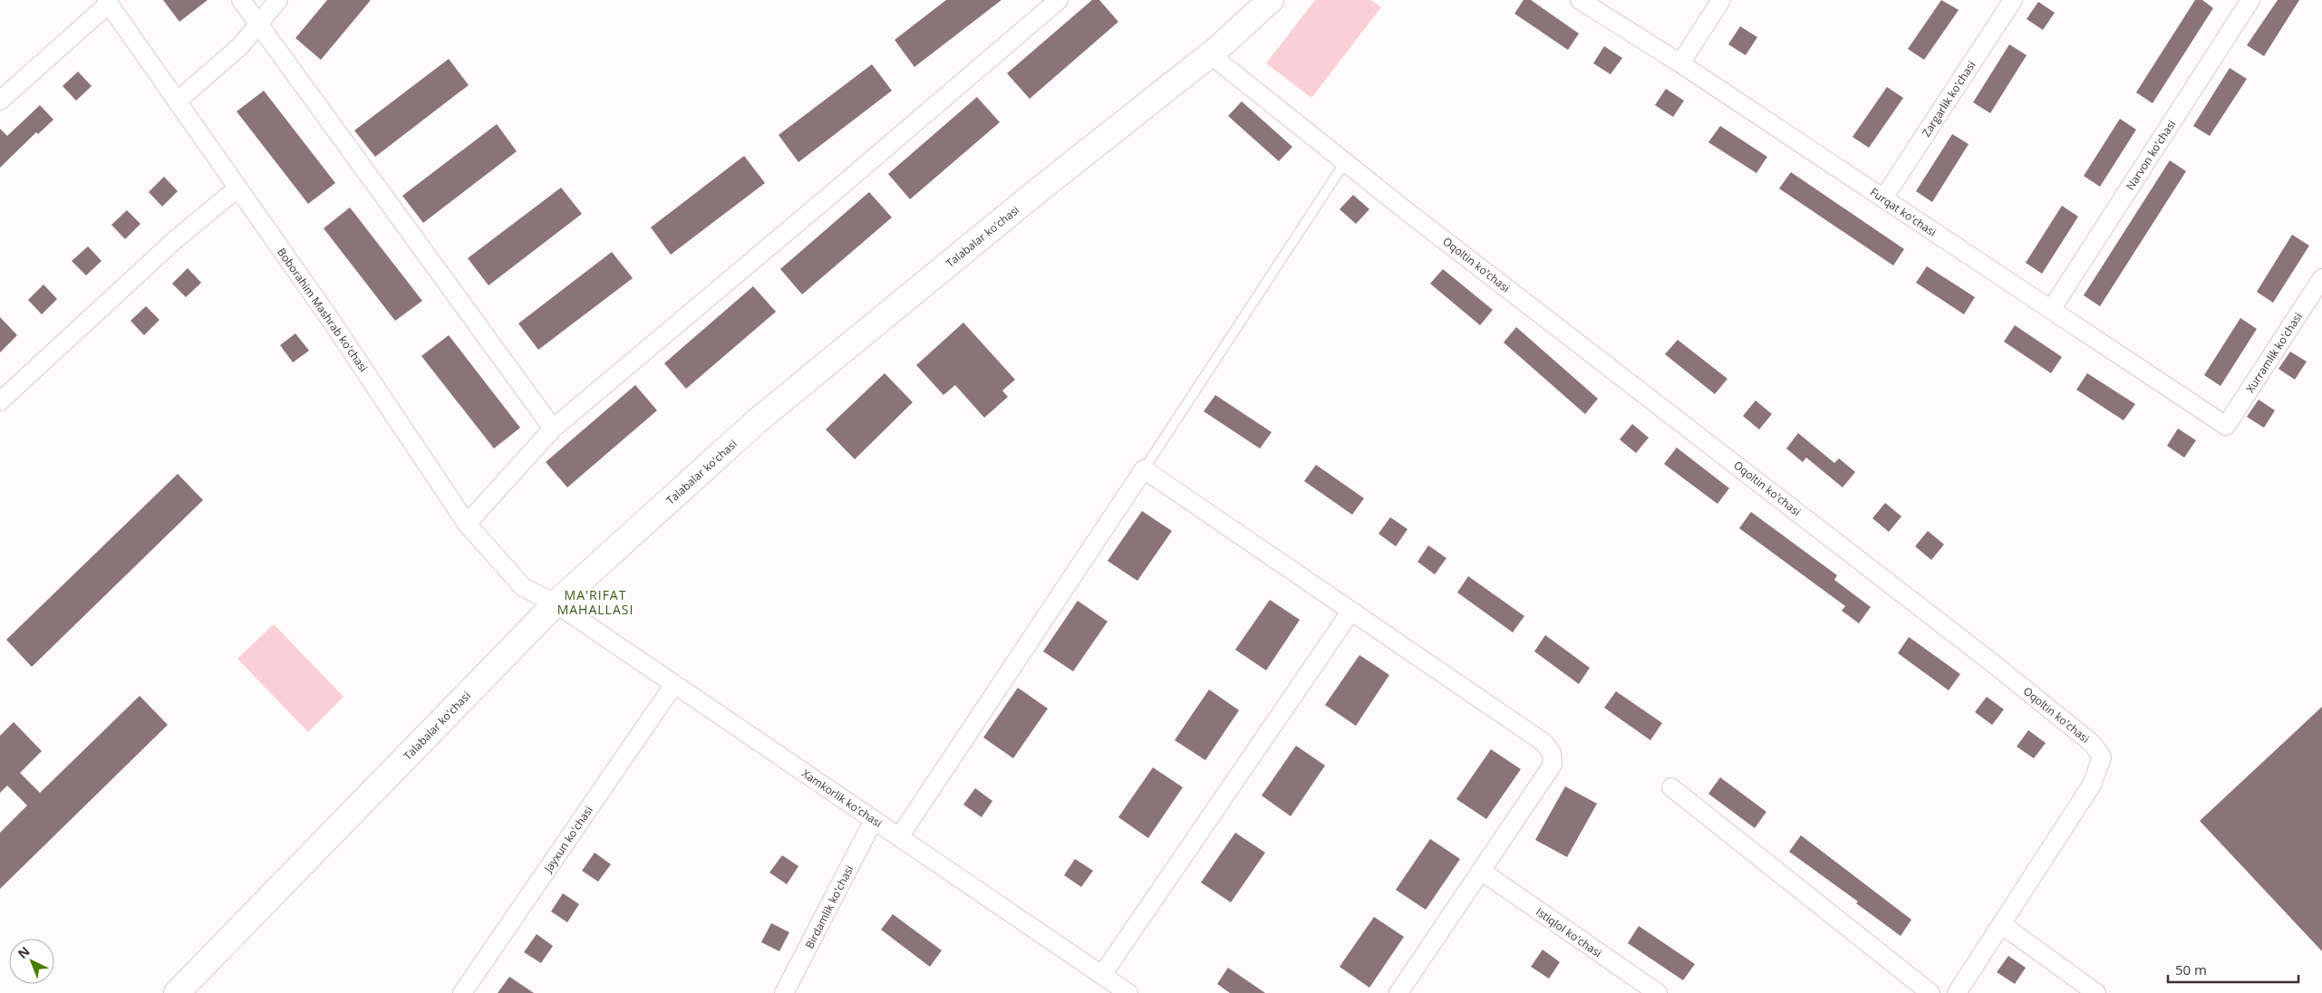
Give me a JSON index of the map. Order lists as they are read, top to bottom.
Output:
{
  "streets": {
    "street": [
      "Zargarlik ko'chasi",
      "Narvon ko'chasi",
      "Furqat ko'chasi",
      "Talabalar ko'chasi",
      "Oqoltin ko'chasi",
      "Boborahim Mashrab ko'chasi",
      "Xurramlik ko'chasi",
      "Xamkorlik ko'chasi",
      "Jayxun ko'chasi",
      "Birdamlik ko'chasi",
      "Istiqlol ko'chasi"
    ]
  },
  "crossings": [
    ["Zargarlik ko'chasi", "Furqat ko'chasi"],
    ["Narvon ko'chasi", "Furqat ko'chasi"],
    ["Furqat ko'chasi", "Xurramlik ko'chasi"],
    ["Talabalar ko'chasi", "Oqoltin ko'chasi"],
    ["Talabalar ko'chasi", "Boborahim Mashrab ko'chasi"],
    ["Talabalar ko'chasi", "Xamkorlik ko'chasi"],
    ["Boborahim Mashrab ko'chasi", "Xamkorlik ko'chasi"],
    ["Xamkorlik ko'chasi", "Jayxun ko'chasi"],
    ["Xamkorlik ko'chasi", "Birdamlik ko'chasi"]
  ],
  "districts": ["MA'RIFAT MAHALLASI"],
  "scale_bar": "50 m",
  "north": "top left"
}
